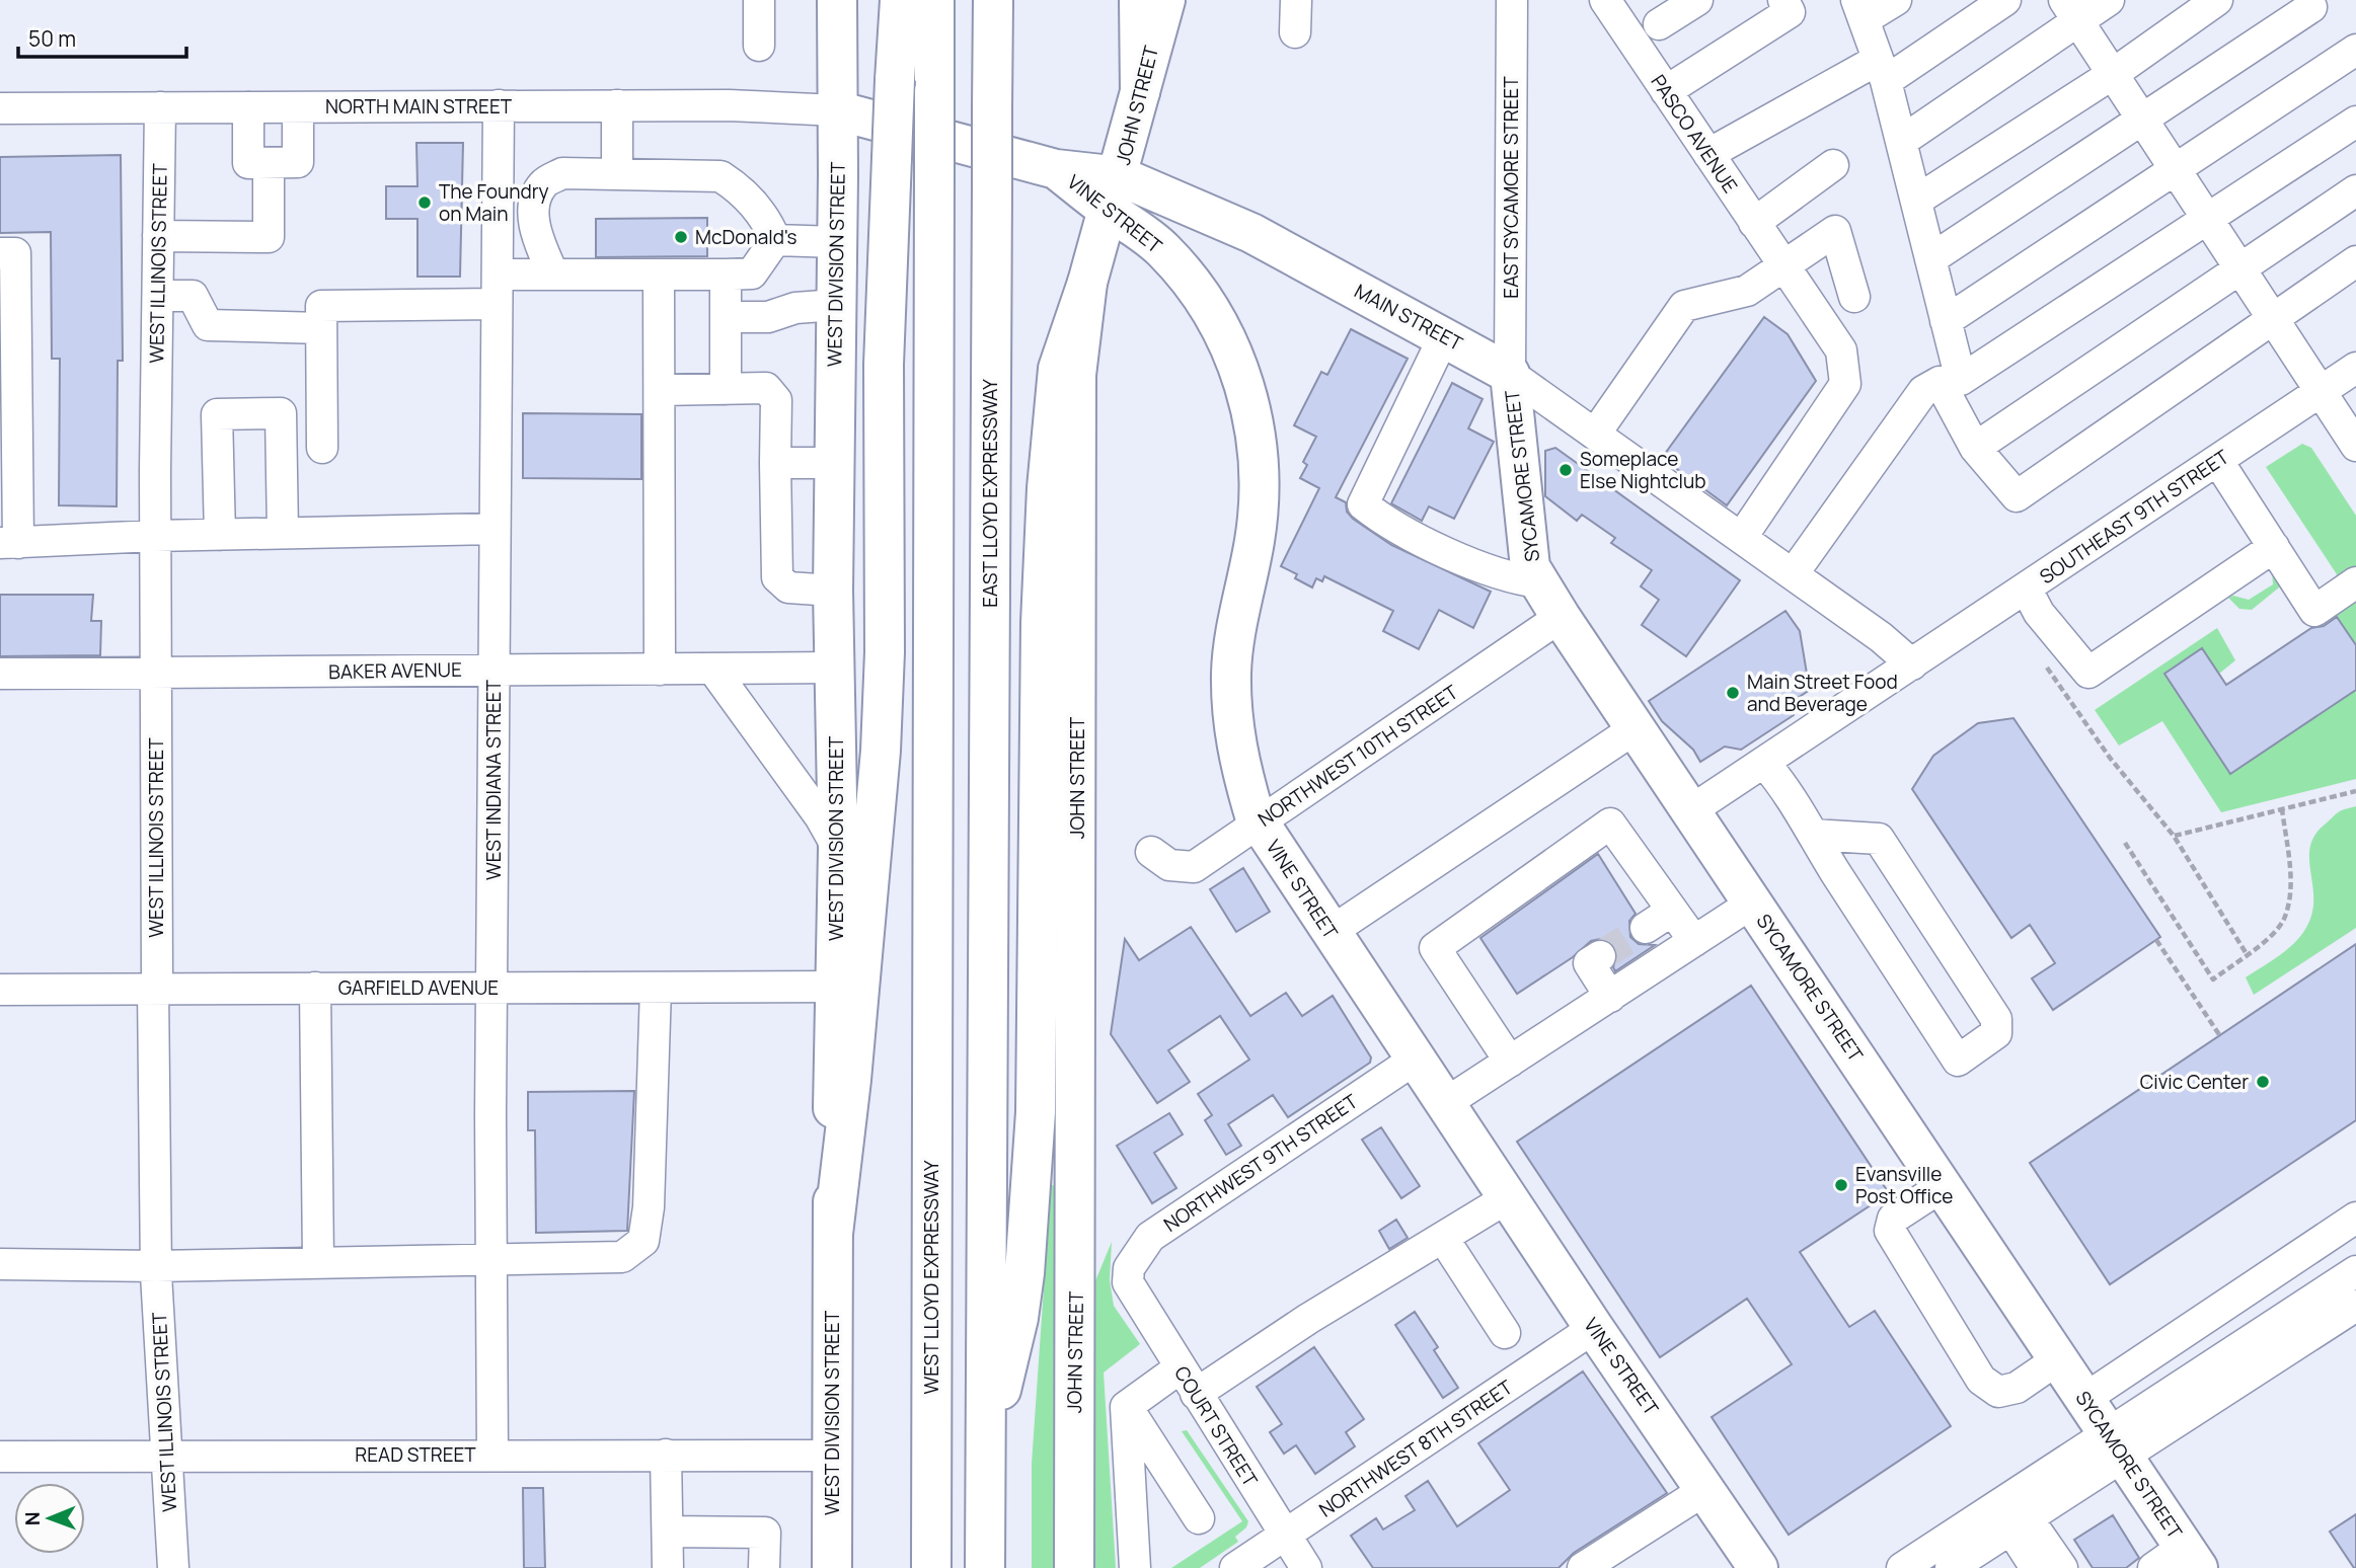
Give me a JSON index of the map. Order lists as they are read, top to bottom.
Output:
{
  "streets": {
    "main road": [
      "JOHN STREET",
      "VINE STREET",
      "WEST DIVISION STREET",
      "MAIN STREET",
      "SYCAMORE STREET",
      "EAST LLOYD EXPRESSWAY",
      "WEST LLOYD EXPRESSWAY"
    ],
    "street": [
      "NORTH MAIN STREET",
      "PASCO AVENUE",
      "EAST SYCAMORE STREET",
      "WEST ILLINOIS STREET",
      "SOUTHEAST 9TH STREET",
      "BAKER AVENUE",
      "NORTHWEST 10TH STREET",
      "WEST INDIANA STREET",
      "GARFIELD AVENUE",
      "NORTHWEST 9TH STREET",
      "COURT STREET",
      "NORTHWEST 8TH STREET",
      "READ STREET"
    ]
  },
  "crossings": [
    ["JOHN STREET", "VINE STREET"],
    ["JOHN STREET", "MAIN STREET"],
    ["NORTH MAIN STREET", "VINE STREET"],
    ["NORTH MAIN STREET", "WEST ILLINOIS STREET"],
    ["NORTH MAIN STREET", "WEST DIVISION STREET"],
    ["NORTH MAIN STREET", "WEST INDIANA STREET"],
    ["PASCO AVENUE", "MAIN STREET"],
    ["EAST SYCAMORE STREET", "MAIN STREET"],
    ["EAST SYCAMORE STREET", "SYCAMORE STREET"],
    ["VINE STREET", "WEST DIVISION STREET"],
    ["VINE STREET", "MAIN STREET"],
    ["VINE STREET", "NORTHWEST 10TH STREET"],
    ["VINE STREET", "NORTHWEST 9TH STREET"],
    ["VINE STREET", "NORTHWEST 8TH STREET"],
    ["WEST ILLINOIS STREET", "BAKER AVENUE"],
    ["WEST ILLINOIS STREET", "GARFIELD AVENUE"],
    ["WEST ILLINOIS STREET", "READ STREET"],
    ["WEST DIVISION STREET", "BAKER AVENUE"],
    ["WEST DIVISION STREET", "GARFIELD AVENUE"],
    ["WEST DIVISION STREET", "READ STREET"],
    ["MAIN STREET", "SYCAMORE STREET"],
    ["MAIN STREET", "SOUTHEAST 9TH STREET"],
    ["SYCAMORE STREET", "NORTHWEST 10TH STREET"],
    ["BAKER AVENUE", "WEST INDIANA STREET"],
    ["WEST INDIANA STREET", "GARFIELD AVENUE"],
    ["WEST INDIANA STREET", "READ STREET"],
    ["NORTHWEST 9TH STREET", "COURT STREET"],
    ["COURT STREET", "NORTHWEST 8TH STREET"]
  ],
  "places": [
    "The Foundry on Main",
    "McDonald's",
    "Someplace Else Nightclub",
    "Main Street Food and Beverage",
    "Civic Center",
    "Evansville Post Office"
  ],
  "scale_bar": "50 m",
  "north": "left"
}
